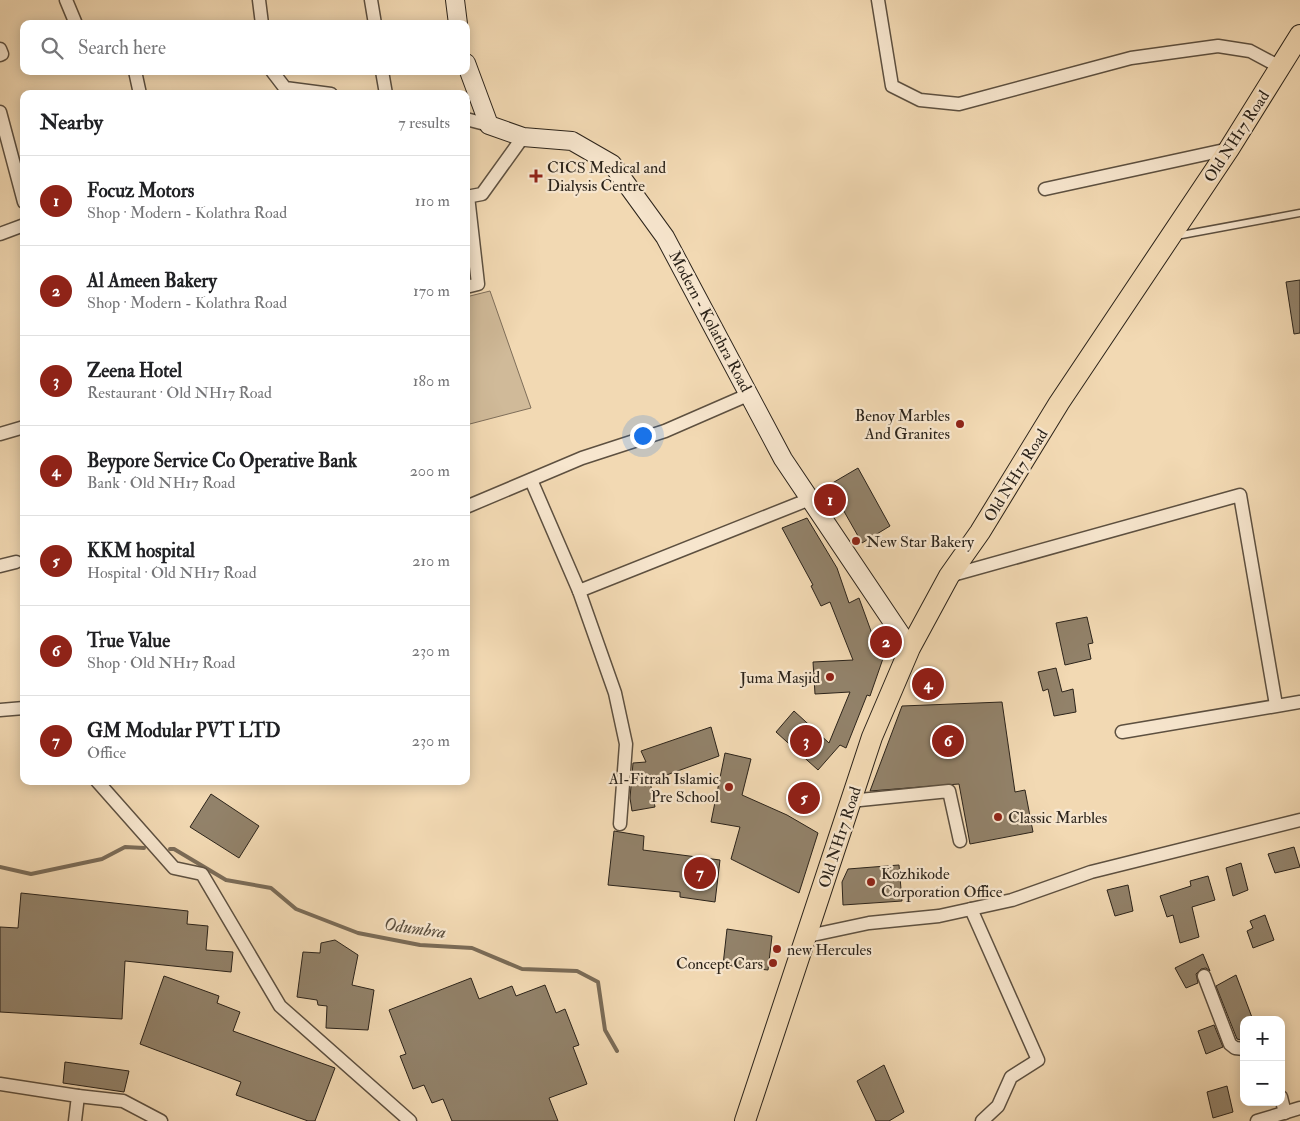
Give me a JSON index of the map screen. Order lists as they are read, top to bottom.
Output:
{
  "streets": {
    "main road": ["Old NH17 Road", "Modern - Kolathra Road"]
  },
  "crossings": [
    ["Old NH17 Road", "Modern - Kolathra Road"]
  ],
  "water": ["Odumbra"],
  "places": {
    "health": ["CICS Medical and Dialysis Centre"],
    "other": [
      "Benoy Marbles And Granites",
      "New Star Bakery",
      "Juma Masjid",
      "Al-Fitrah Islamic Pre School",
      "Classic Marbles",
      "Kozhikode Corporation Office",
      "new Hercules",
      "Concept Cars"
    ]
  },
  "page": {
    "search": "Search here",
    "heading": ["Nearby", "7 results"],
    "list": [
      {
        "mark": "1",
        "name": "Focuz Motors",
        "note": "Shop · Modern - Kolathra Road",
        "value": "110 m"
      },
      {
        "mark": "2",
        "name": "Al Ameen Bakery",
        "note": "Shop · Modern - Kolathra Road",
        "value": "170 m"
      },
      {
        "mark": "3",
        "name": "Zeena Hotel",
        "note": "Restaurant · Old NH17 Road",
        "value": "180 m"
      },
      {
        "mark": "4",
        "name": "Beypore Service Co Operative Bank",
        "note": "Bank · Old NH17 Road",
        "value": "200 m"
      },
      {
        "mark": "5",
        "name": "KKM hospital",
        "note": "Hospital · Old NH17 Road",
        "value": "210 m"
      },
      {
        "mark": "6",
        "name": "True Value",
        "note": "Shop · Old NH17 Road",
        "value": "230 m"
      },
      {
        "mark": "7",
        "name": "GM Modular PVT LTD",
        "note": "Office",
        "value": "230 m"
      }
    ],
    "pins": [
      "1",
      "2",
      "4",
      "3",
      "6",
      "5",
      "7"
    ],
    "map_buttons": ["+", "−"]
  }
}
